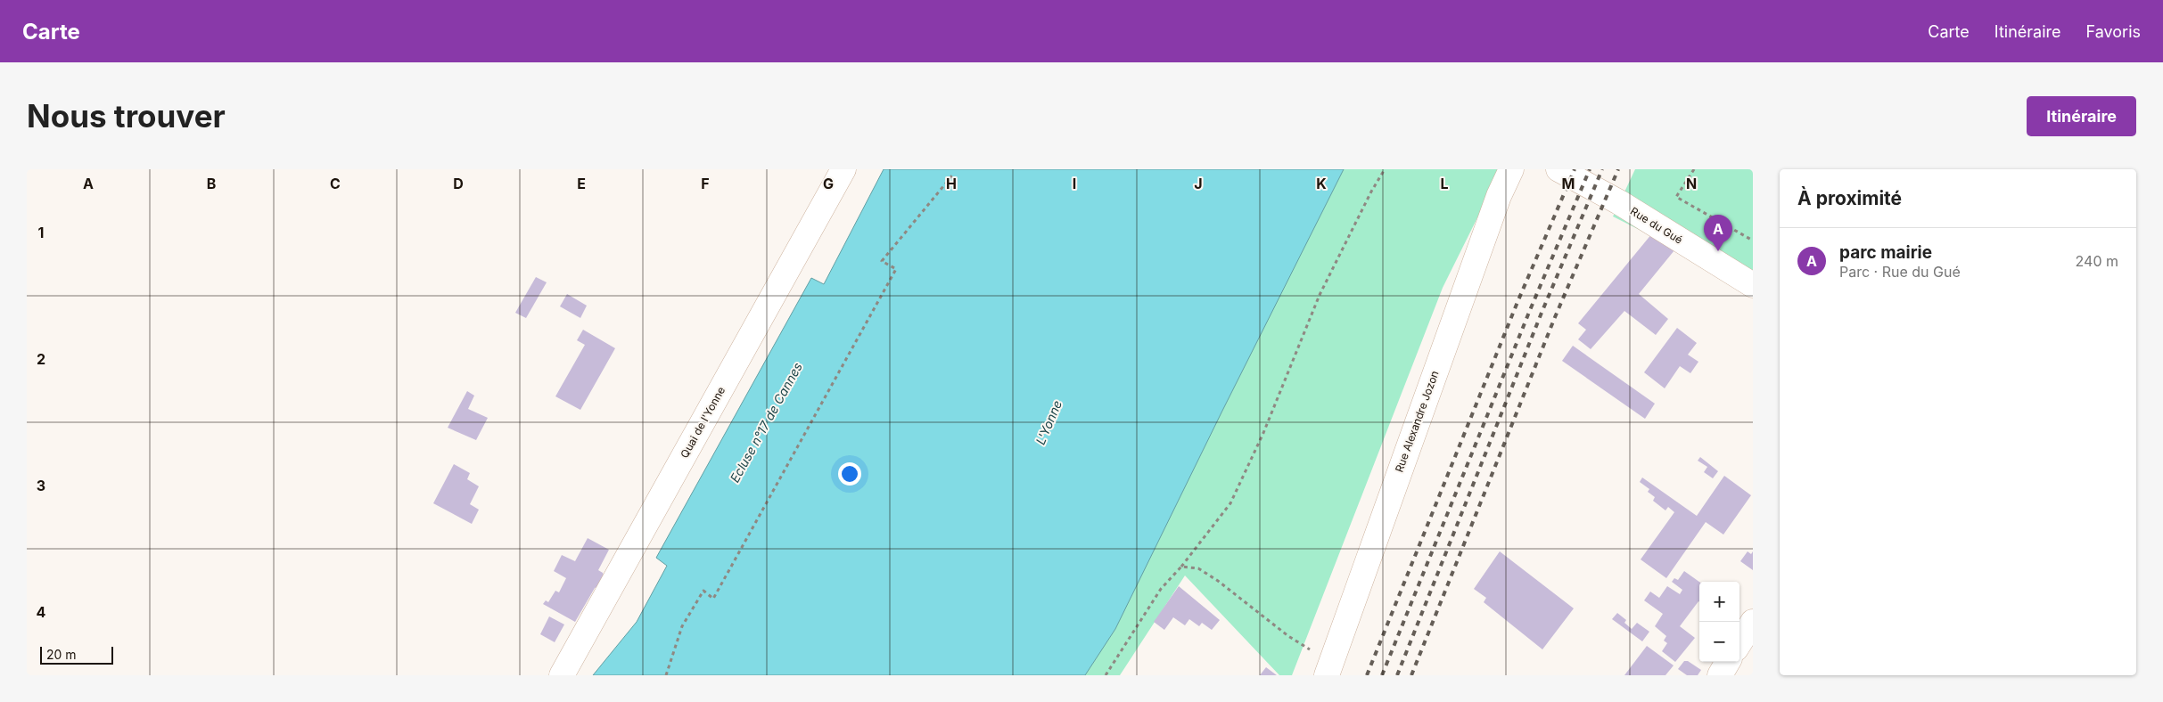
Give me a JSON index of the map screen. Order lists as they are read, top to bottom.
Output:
{
  "streets": {
    "street": ["Rue du Gué", "Rue Alexandre Jozon", "Quai de l'Yonne"]
  },
  "water": ["Ecluse n°17 de Cannes", "L'Yonne"],
  "scale_bar": "20 m",
  "page": {
    "header": "Carte",
    "nav": ["Carte", "Itinéraire", "Favoris"],
    "buttons": "Itinéraire",
    "title": "Nous trouver",
    "heading": "À proximité",
    "pins": "A",
    "list": [
      {
        "mark": "A",
        "name": "parc mairie",
        "note": "Parc · Rue du Gué",
        "value": "240 m"
      }
    ],
    "map_buttons": ["+", "−"],
    "scale": "20 m"
  },
  "grid": {
    "columns": [
      "A",
      "B",
      "C",
      "D",
      "E",
      "F",
      "G",
      "H",
      "I",
      "J",
      "K",
      "L",
      "M",
      "N"
    ],
    "rows": [
      "1",
      "2",
      "3",
      "4"
    ]
  }
}
